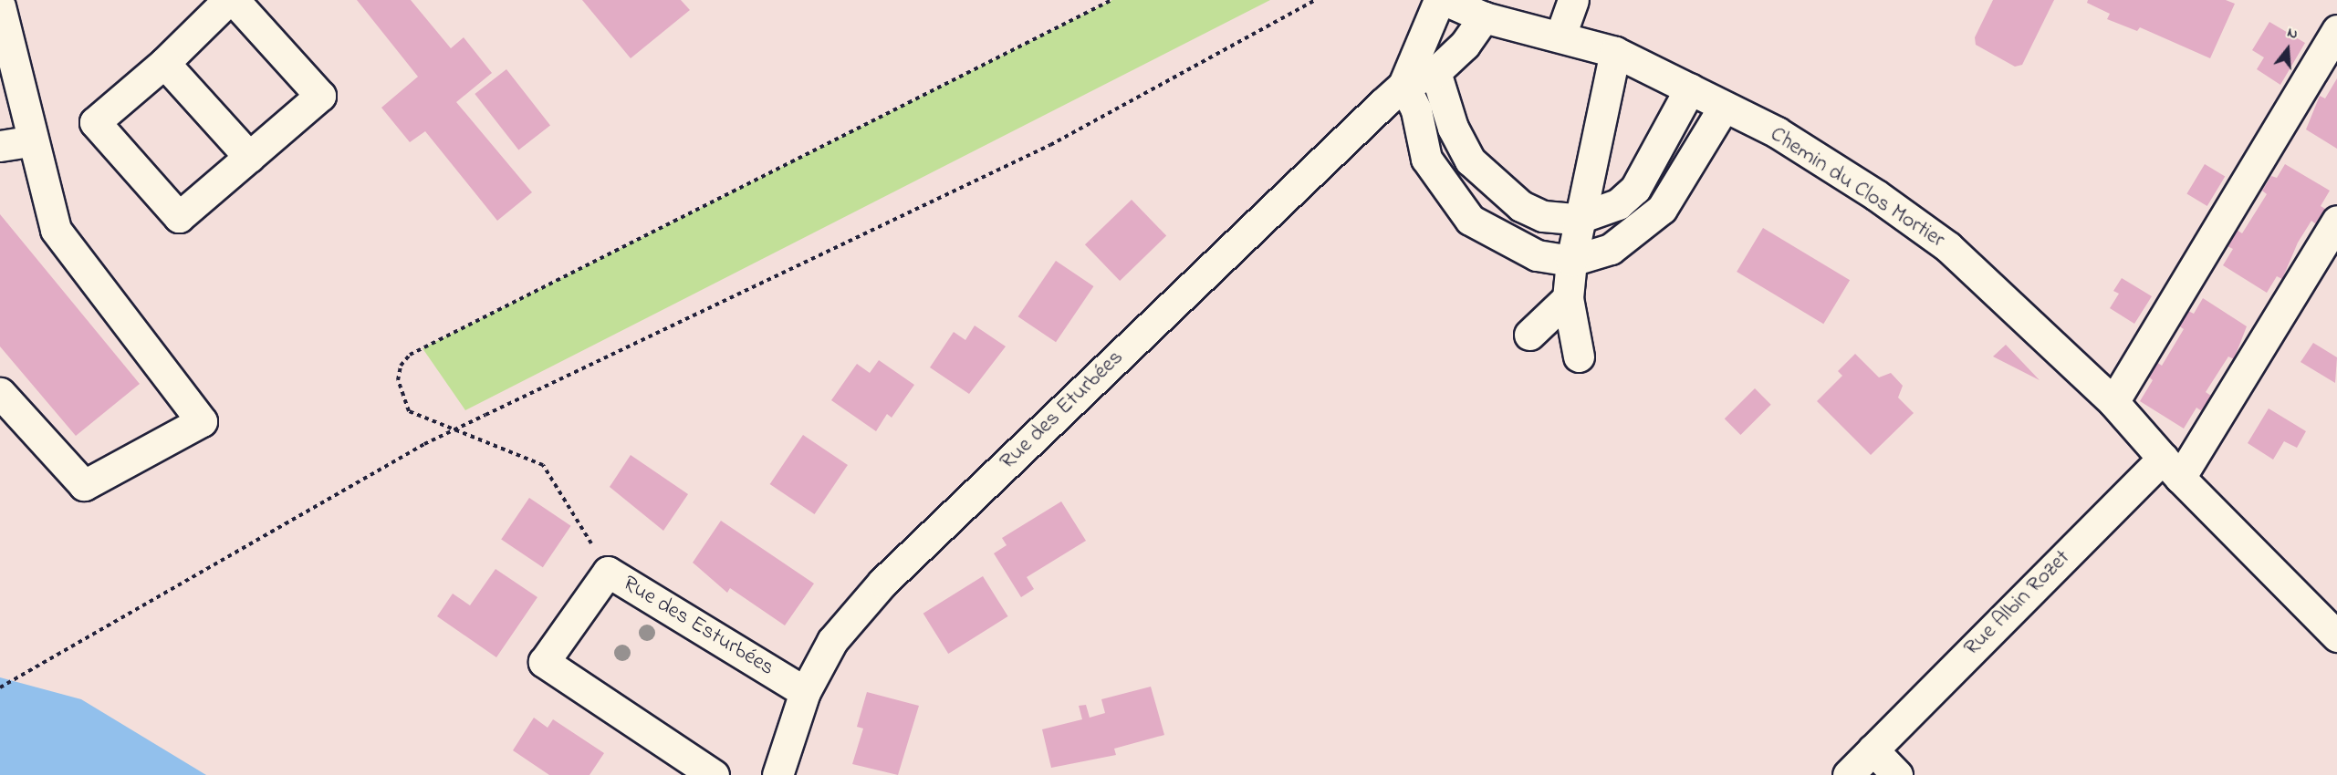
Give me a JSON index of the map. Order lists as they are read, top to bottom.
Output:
{
  "streets": {
    "street": [
      "Chemin du Clos Mortier",
      "Rue des Eturbées",
      "Rue Albin Rozet",
      "Rue des Esturbées"
    ]
  },
  "crossings": [
    ["Chemin du Clos Mortier", "Rue des Eturbées"],
    ["Chemin du Clos Mortier", "Rue Albin Rozet"],
    ["Rue des Eturbées", "Rue des Esturbées"]
  ],
  "north": "top"
}
